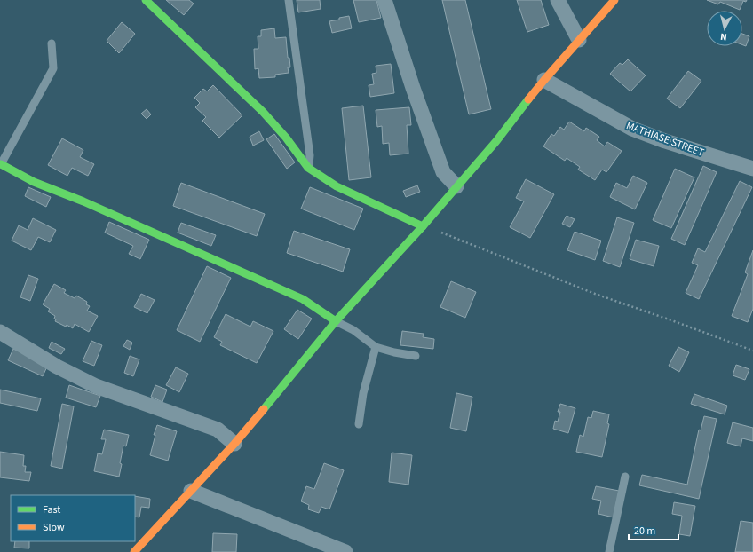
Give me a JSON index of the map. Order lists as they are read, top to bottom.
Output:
{
  "streets": {
    "street": ["MATHIASE STREET"]
  },
  "legend": ["Fast", "Slow"],
  "scale_bar": "20 m",
  "north": "bottom"
}
